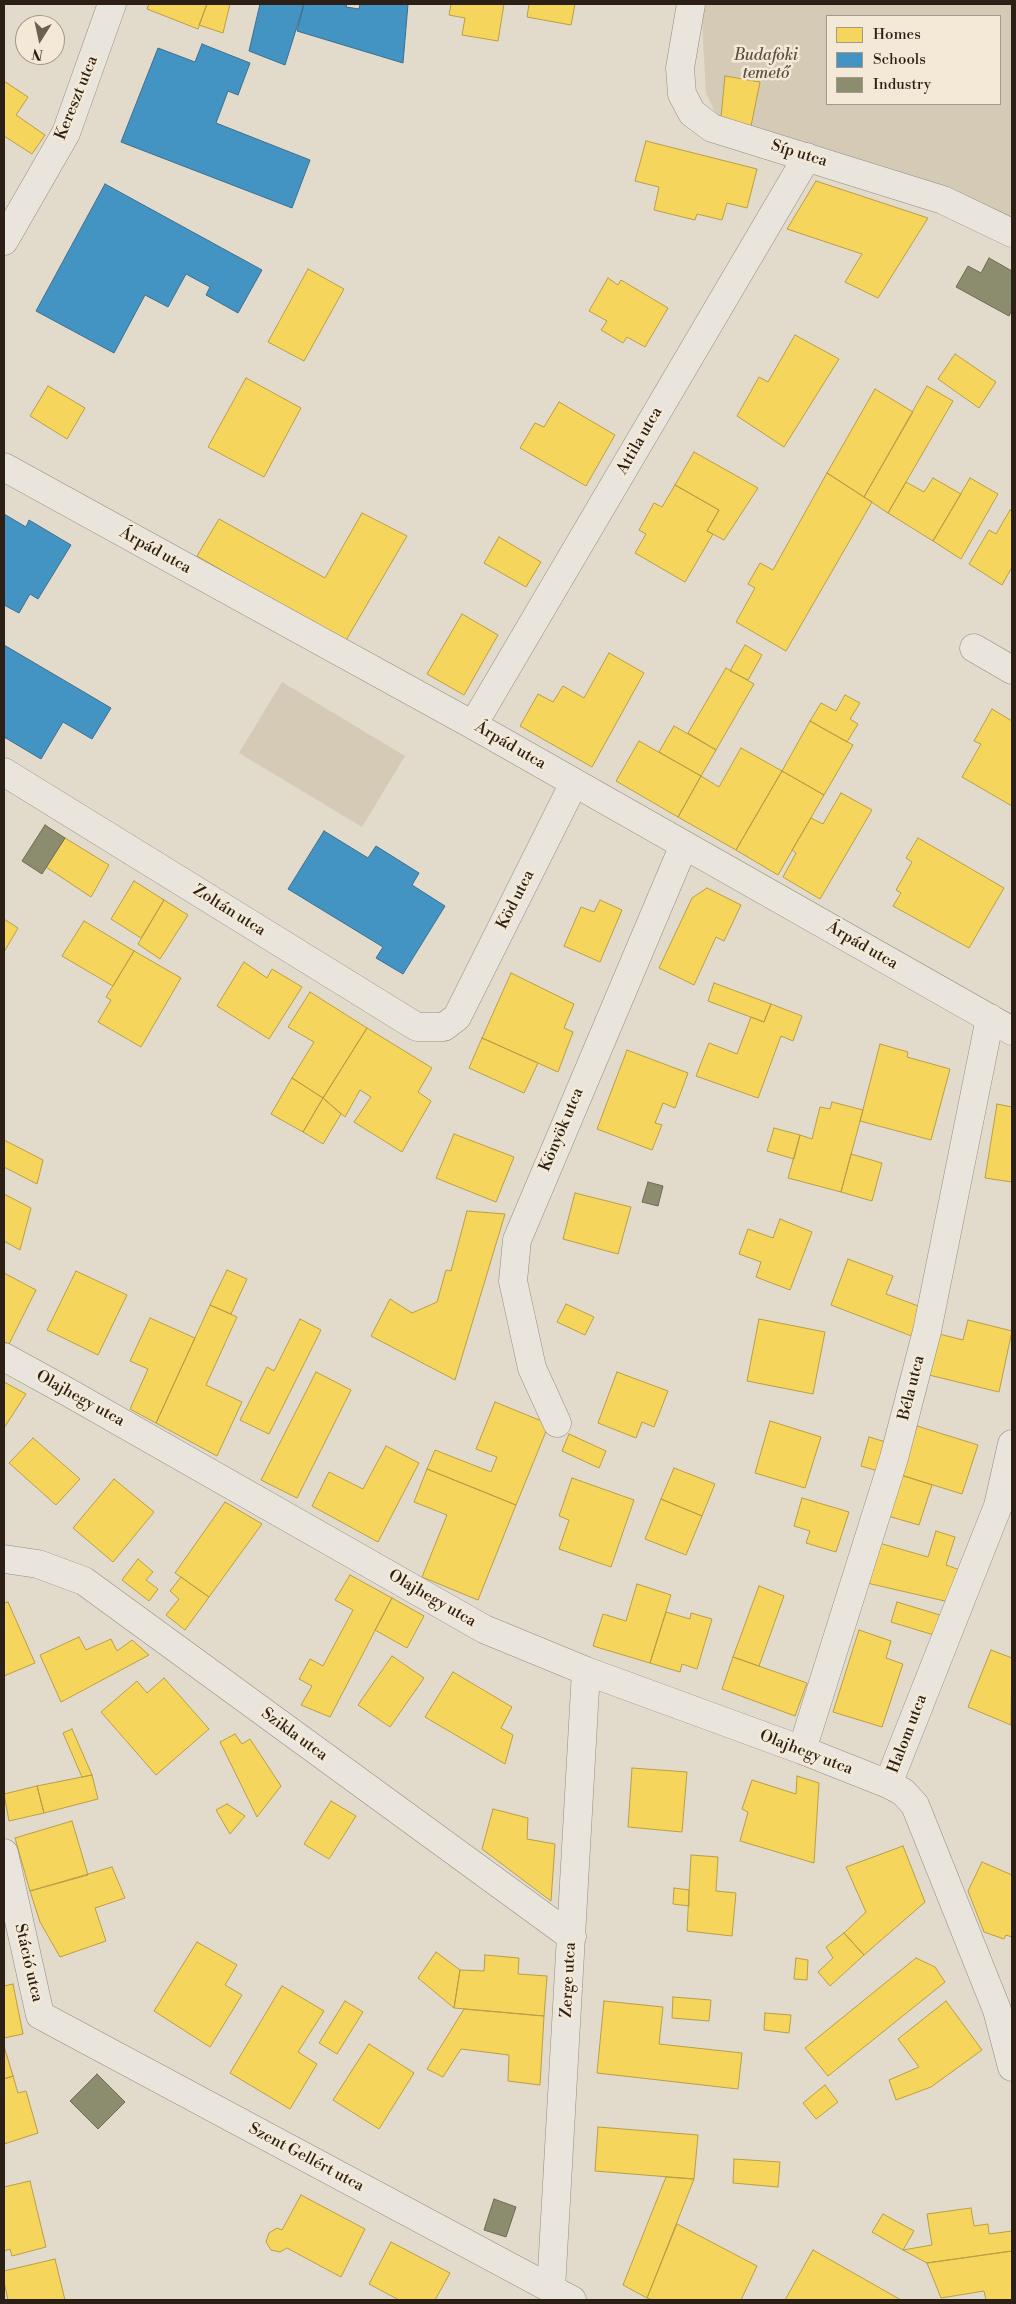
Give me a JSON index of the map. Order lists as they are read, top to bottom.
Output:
{
  "streets": {
    "street": [
      "Kereszt utca",
      "Síp utca",
      "Attila utca",
      "Árpád utca",
      "Köd utca",
      "Zoltán utca",
      "Könyök utca",
      "Béla utca",
      "Olajhegy utca",
      "Halom utca",
      "Szikla utca",
      "Stáció utca",
      "Zerge utca",
      "Szent Gellért utca"
    ]
  },
  "crossings": [
    ["Síp utca", "Attila utca"],
    ["Attila utca", "Árpád utca"],
    ["Árpád utca", "Köd utca"],
    ["Árpád utca", "Könyök utca"],
    ["Árpád utca", "Béla utca"],
    ["Köd utca", "Zoltán utca"],
    ["Béla utca", "Olajhegy utca"],
    ["Olajhegy utca", "Halom utca"],
    ["Olajhegy utca", "Zerge utca"],
    ["Szikla utca", "Zerge utca"],
    ["Stáció utca", "Szent Gellért utca"],
    ["Zerge utca", "Szent Gellért utca"]
  ],
  "parks": ["Budafoki temető"],
  "legend": ["Homes", "Schools", "Industry"],
  "north": "bottom"
}
